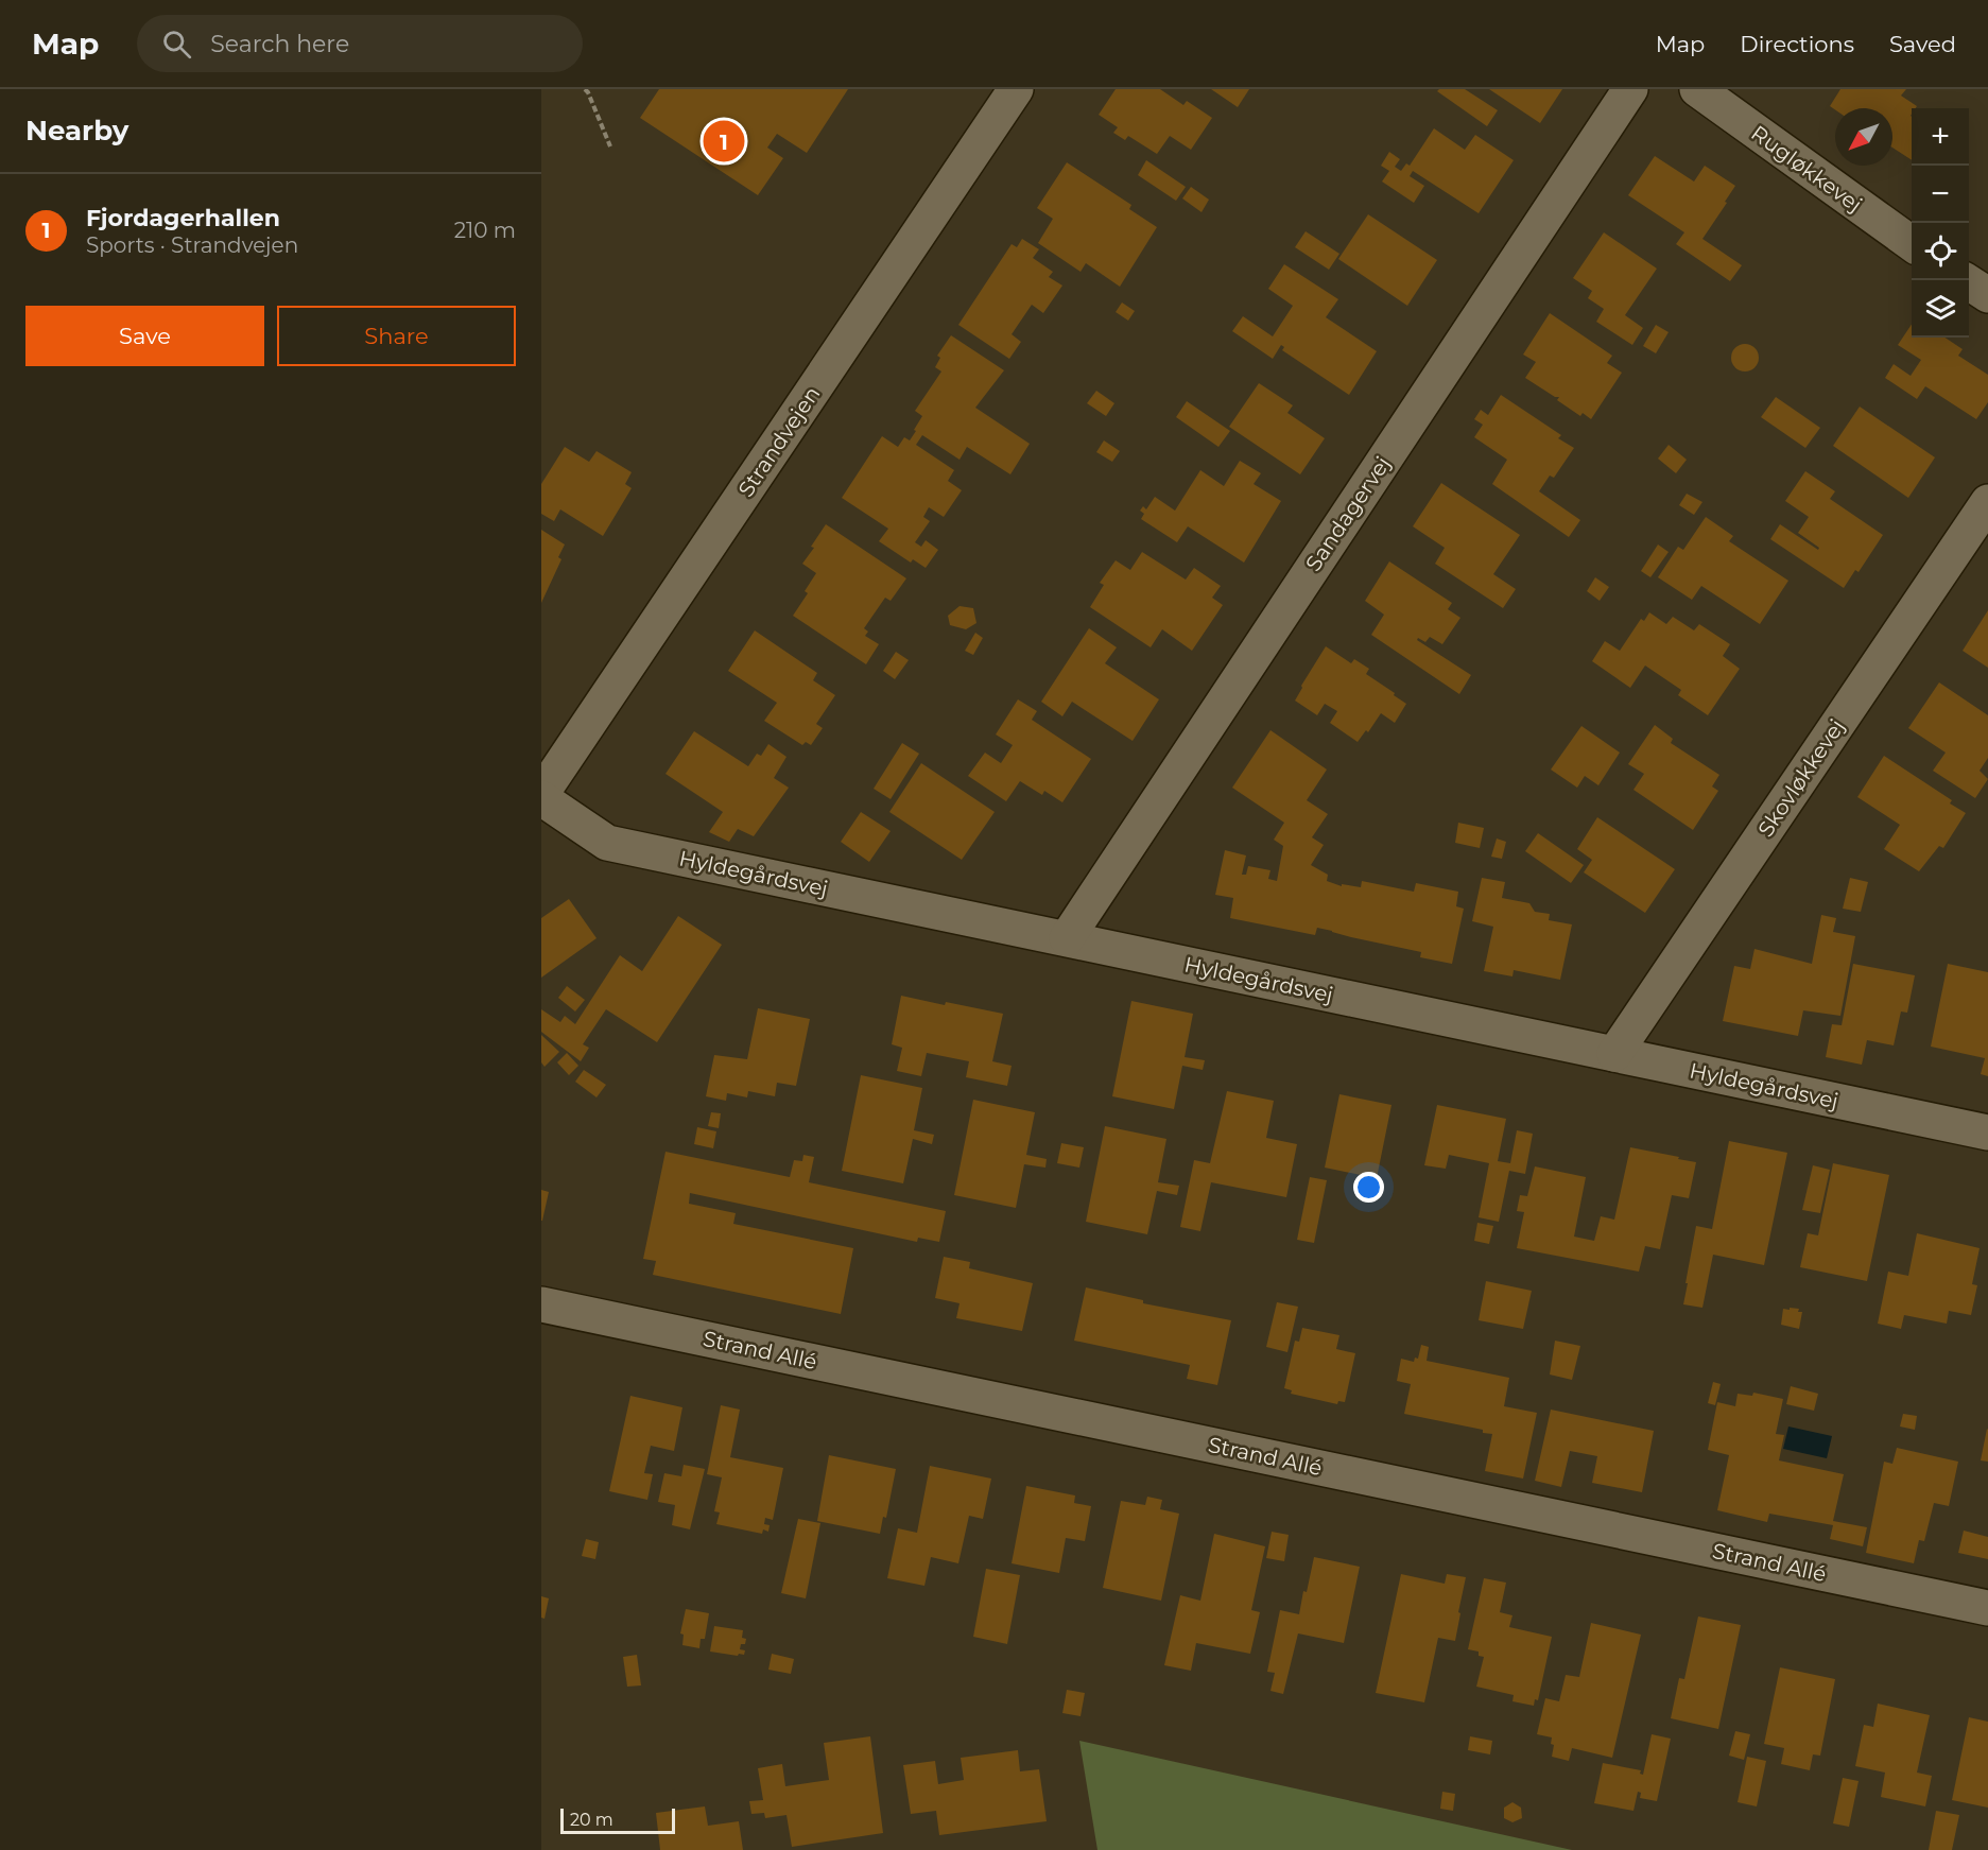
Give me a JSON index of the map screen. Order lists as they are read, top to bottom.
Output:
{
  "streets": {
    "street": [
      "Rugløkkevej",
      "Strandvejen",
      "Sandagervej",
      "Skovløkkevej",
      "Hyldegårdsvej",
      "Strand Allé"
    ]
  },
  "crossings": [
    ["Strandvejen", "Hyldegårdsvej"],
    ["Sandagervej", "Hyldegårdsvej"],
    ["Skovløkkevej", "Hyldegårdsvej"]
  ],
  "scale_bar": "20 m",
  "north": "bottom left",
  "page": {
    "header": "Map",
    "search": "Search here",
    "nav": ["Map", "Directions", "Saved"],
    "heading": "Nearby",
    "map_buttons": ["+", "−"],
    "pins": "1",
    "list": [
      {
        "mark": "1",
        "name": "Fjordagerhallen",
        "note": "Sports · Strandvejen",
        "value": "210 m"
      }
    ],
    "buttons": ["Save", "Share"],
    "scale": "20 m"
  }
}
